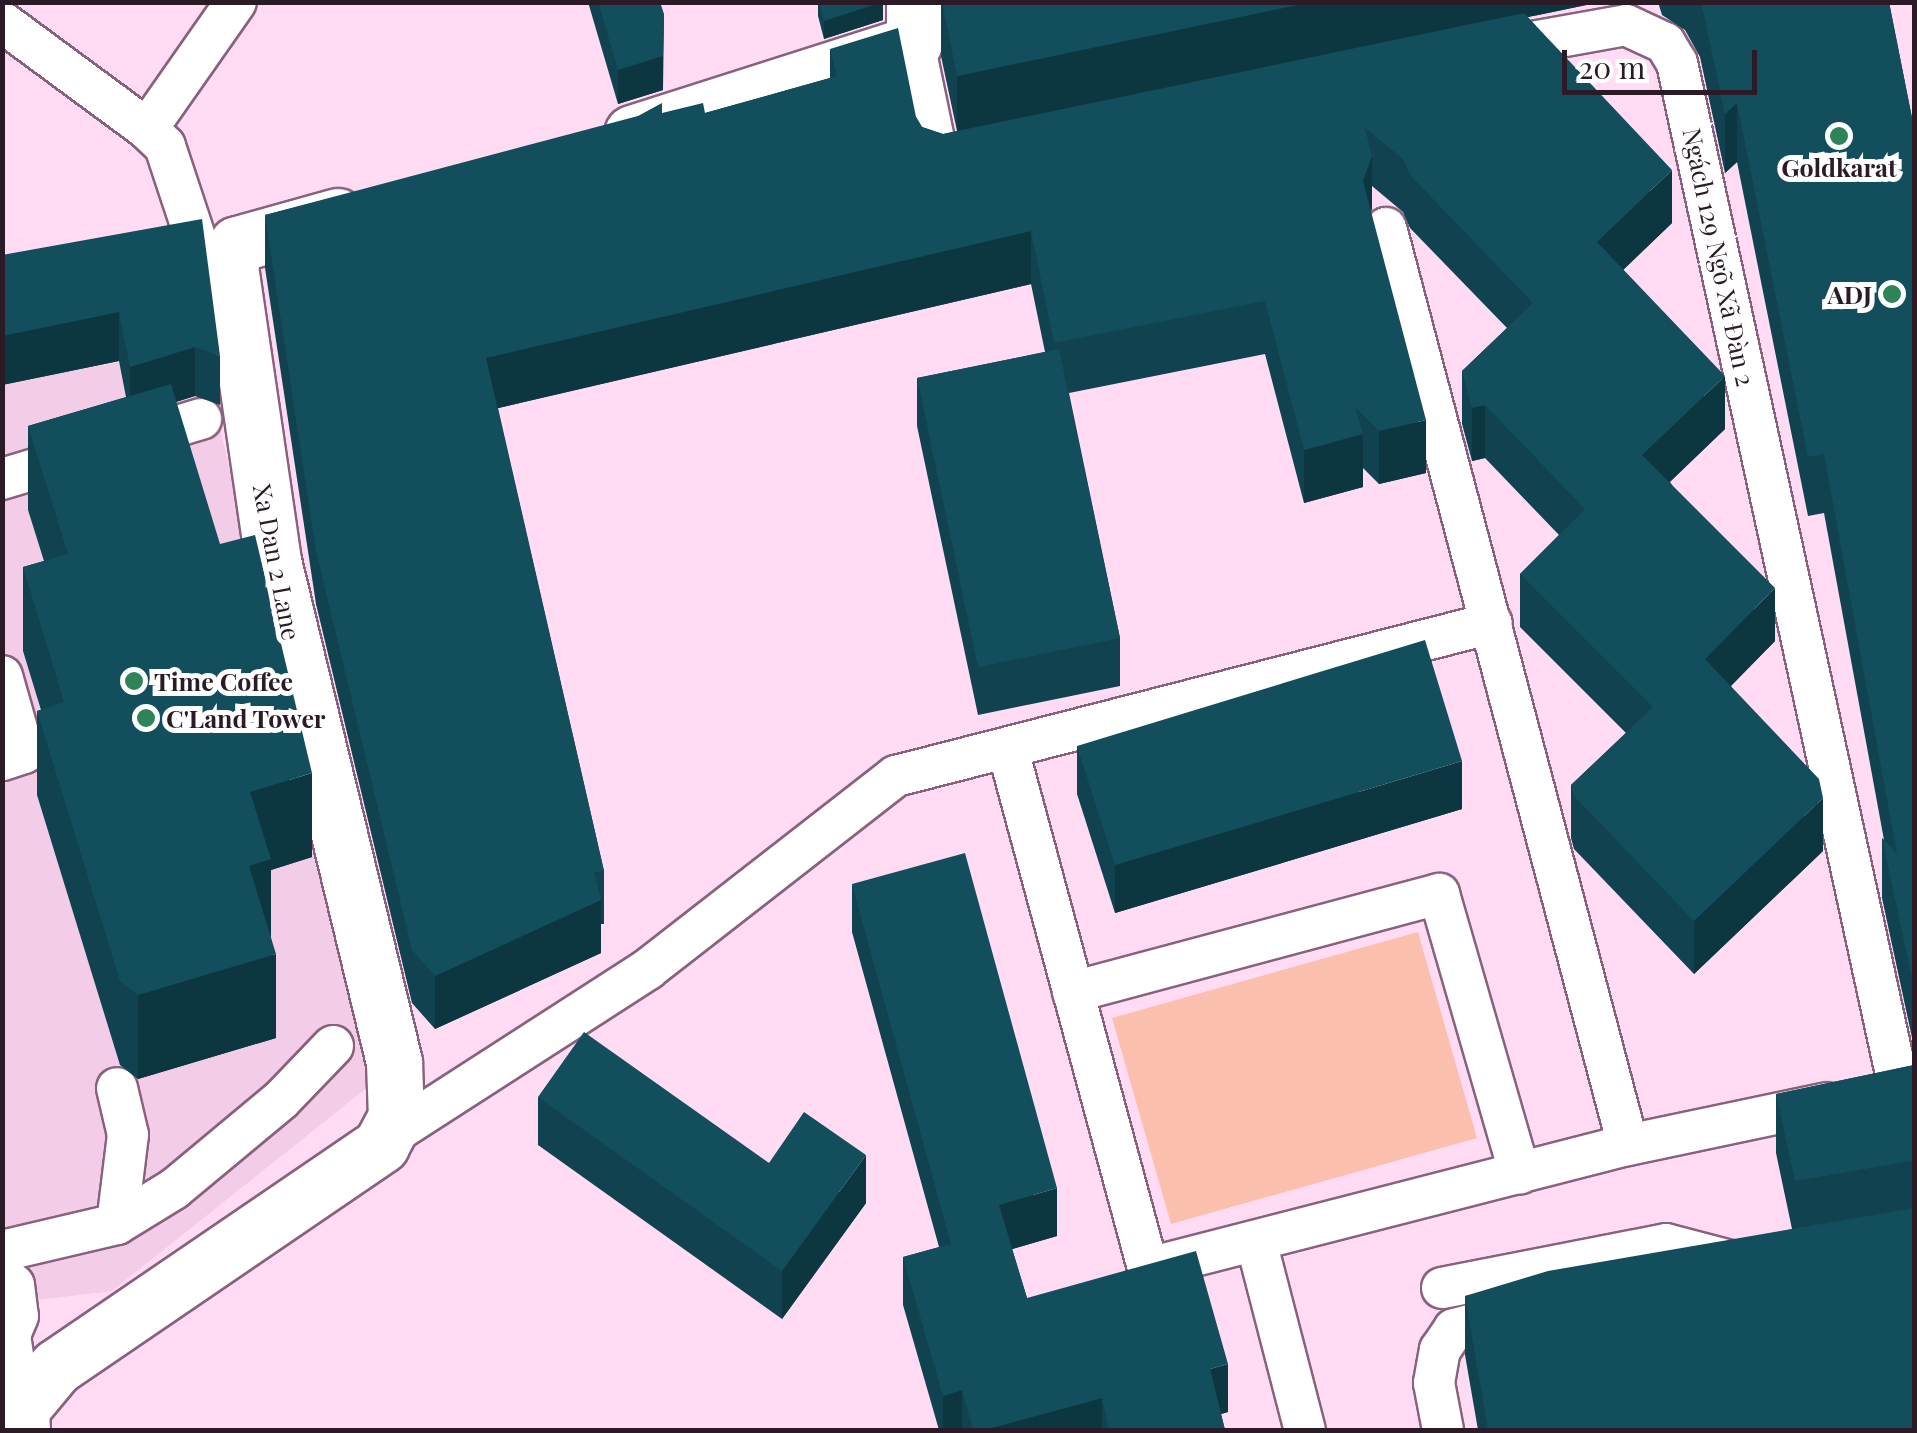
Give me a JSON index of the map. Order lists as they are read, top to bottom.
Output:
{
  "streets": {
    "street": ["Xa Dan 2 Lane"],
    "lane": ["Ngách 129 Ngõ Xã Đàn 2"]
  },
  "places": [
    "Goldkarat",
    "ADJ",
    "Time Coffee",
    "C'Land Tower"
  ],
  "scale_bar": "20 m"
}
